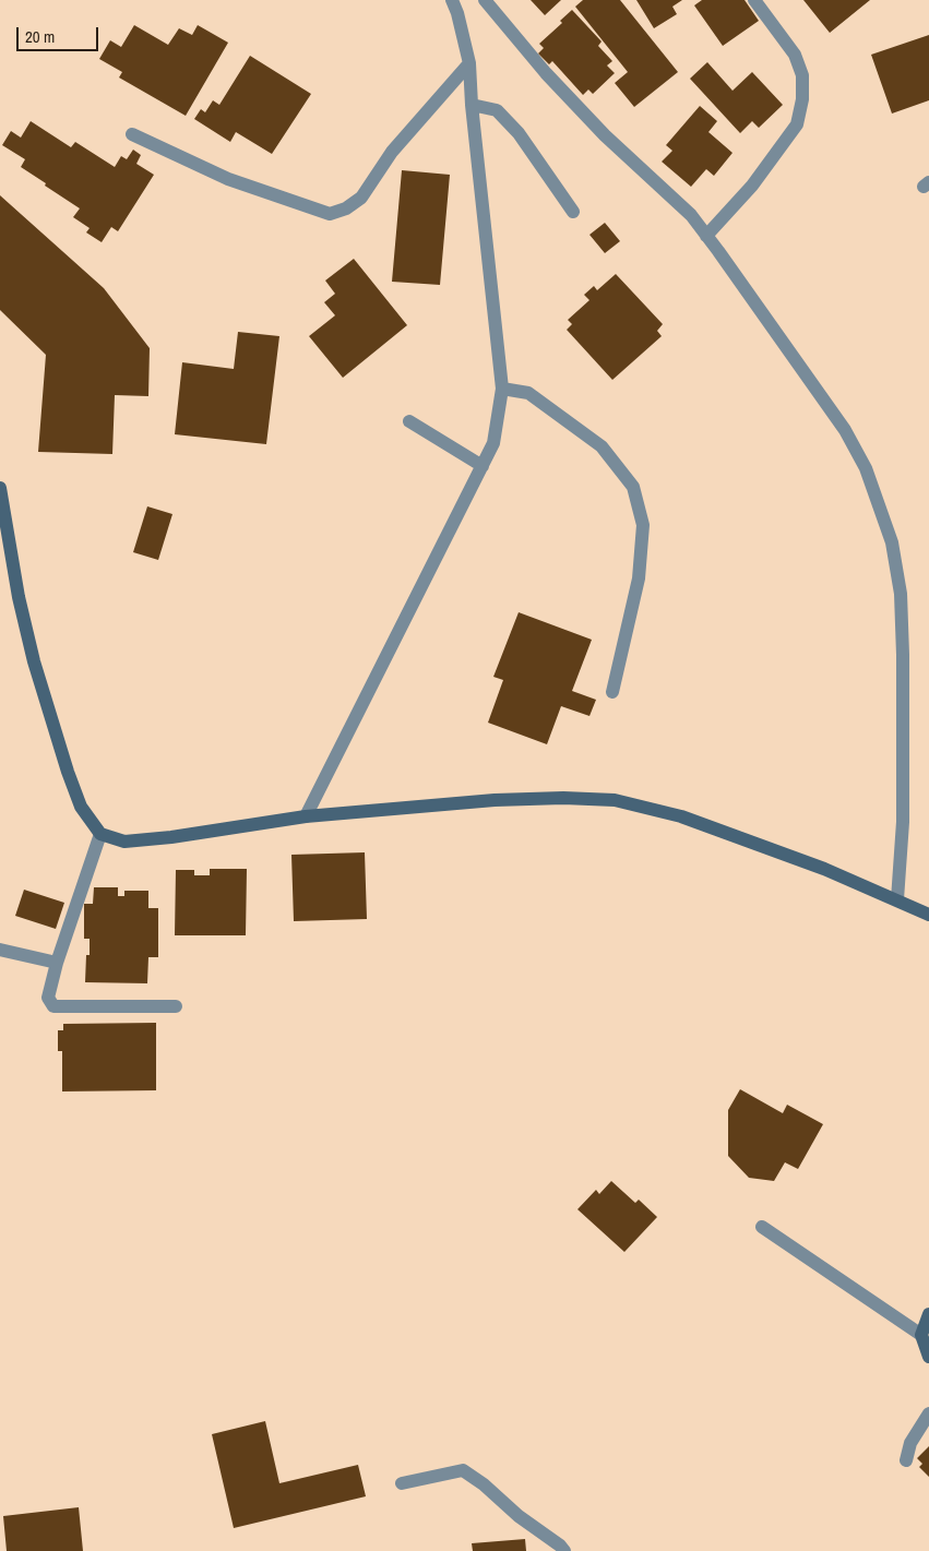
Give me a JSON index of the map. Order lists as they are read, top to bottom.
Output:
{
  "scale_bar": "20 m"
}
